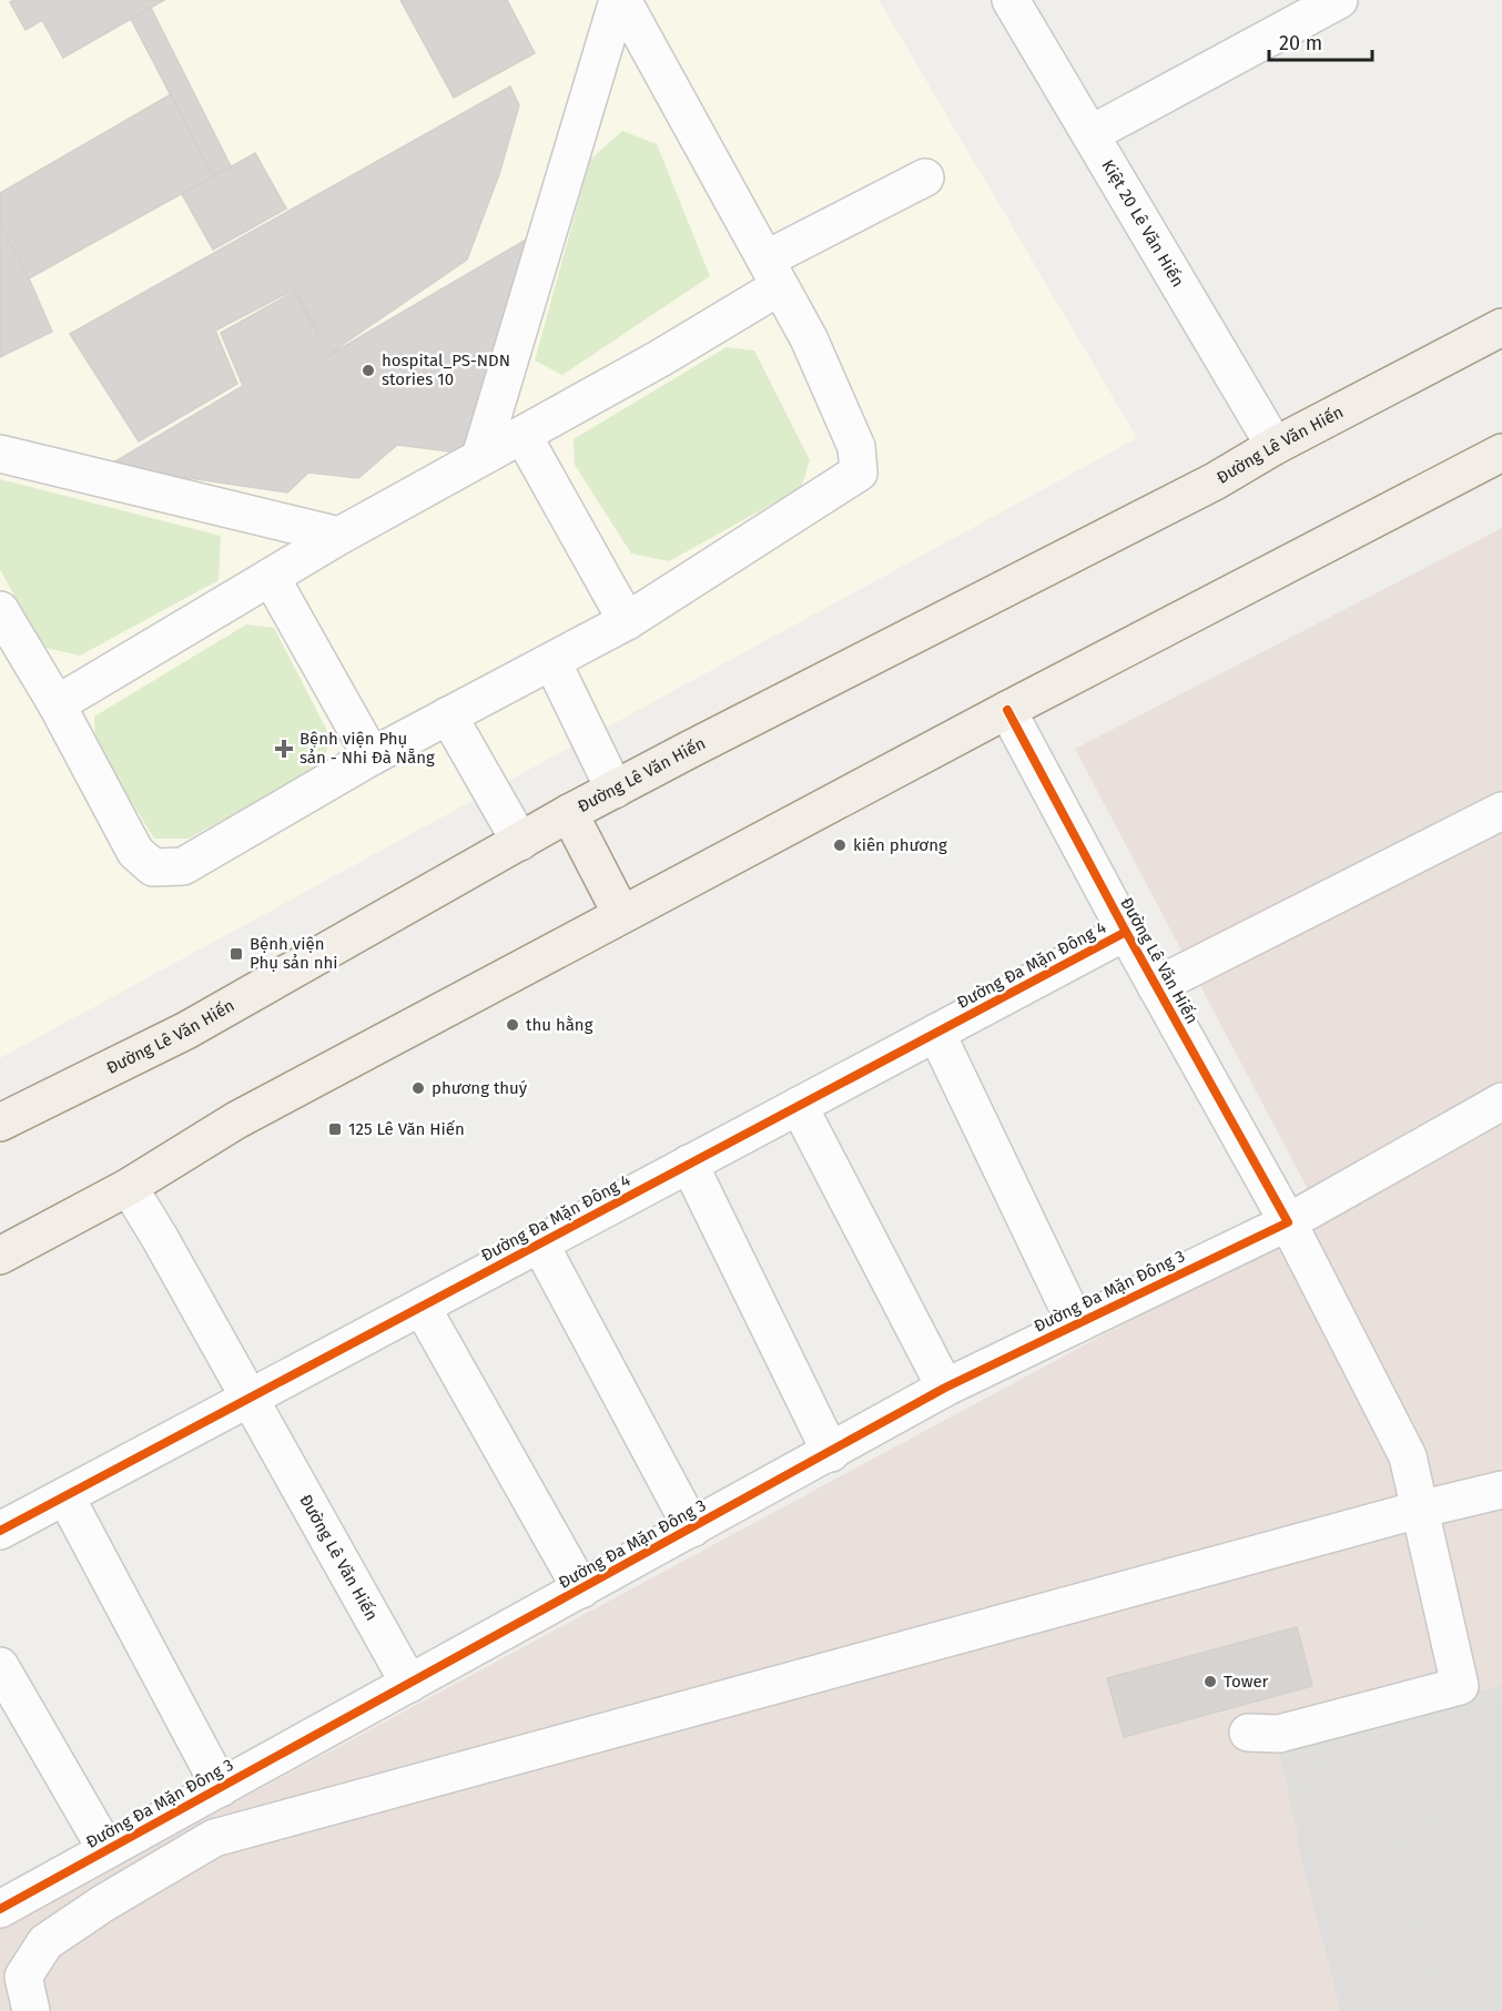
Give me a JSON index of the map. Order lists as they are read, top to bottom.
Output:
{
  "streets": {
    "main road": ["Đường Lê Văn Hiến"],
    "street": ["Kiệt 20 Lê Văn Hiến", "Đường Đa Mặn Đông 4", "Đường Đa Mặn Đông 3"]
  },
  "crossings": [
    ["Kiệt 20 Lê Văn Hiến", "Đường Lê Văn Hiến"],
    ["Đường Lê Văn Hiến", "Đường Đa Mặn Đông 4"],
    ["Đường Lê Văn Hiến", "Đường Đa Mặn Đông 3"]
  ],
  "places": {
    "other": [
      "hospital_PS-NDN stories 10",
      "kiên phương",
      "thu hằng",
      "phương thuý",
      "Tower"
    ],
    "health": ["Bệnh viện Phụ sản - Nhi Đà Nẵng"],
    "transit": ["Bệnh viện Phụ sản nhi", "125 Lê Văn Hiến"]
  },
  "scale_bar": "20 m"
}
